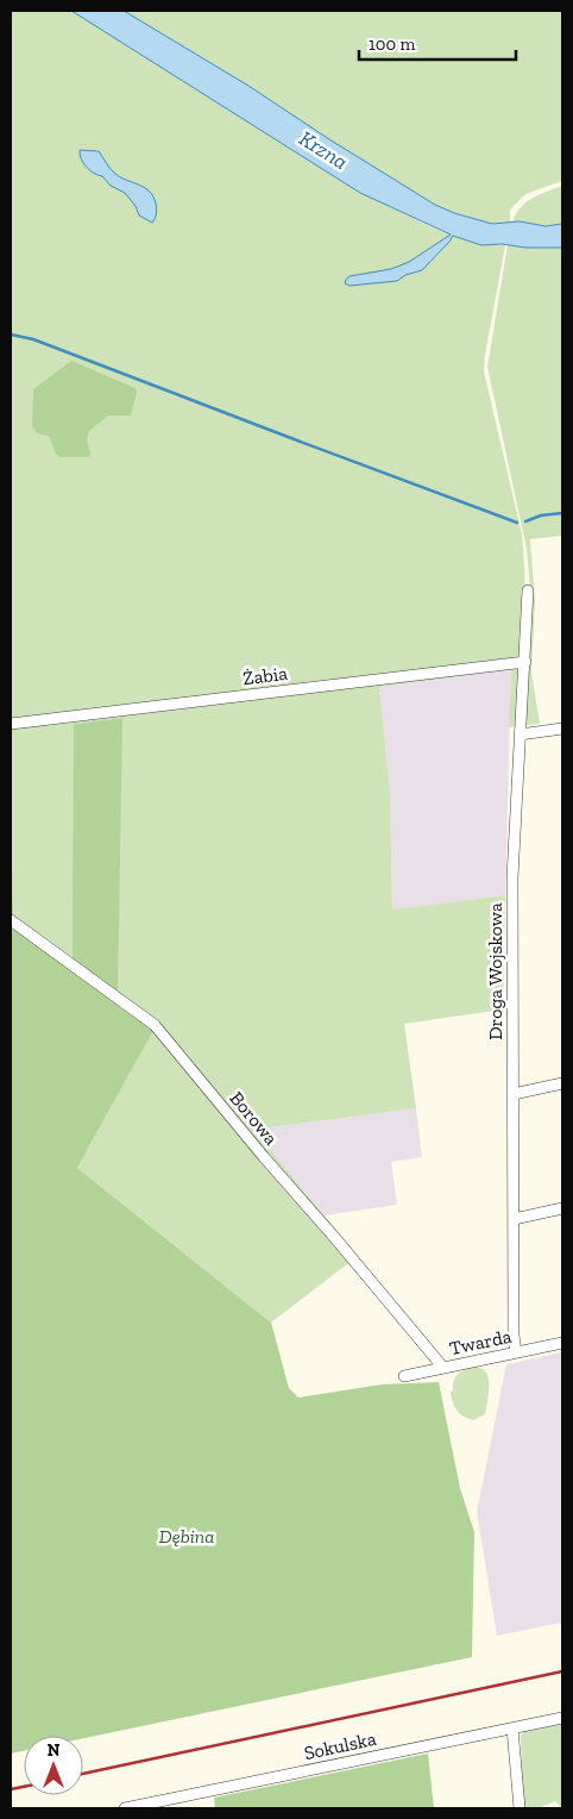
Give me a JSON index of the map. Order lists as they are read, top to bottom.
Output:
{
  "streets": {
    "street": [
      "Żabia",
      "Droga Wojskowa",
      "Borowa",
      "Twarda",
      "Sokulska"
    ]
  },
  "crossings": [
    ["Żabia", "Droga Wojskowa"],
    ["Droga Wojskowa", "Twarda"],
    ["Borowa", "Twarda"]
  ],
  "water": ["Krzna"],
  "parks": ["Dębina"],
  "scale_bar": "100 m",
  "north": "top"
}
